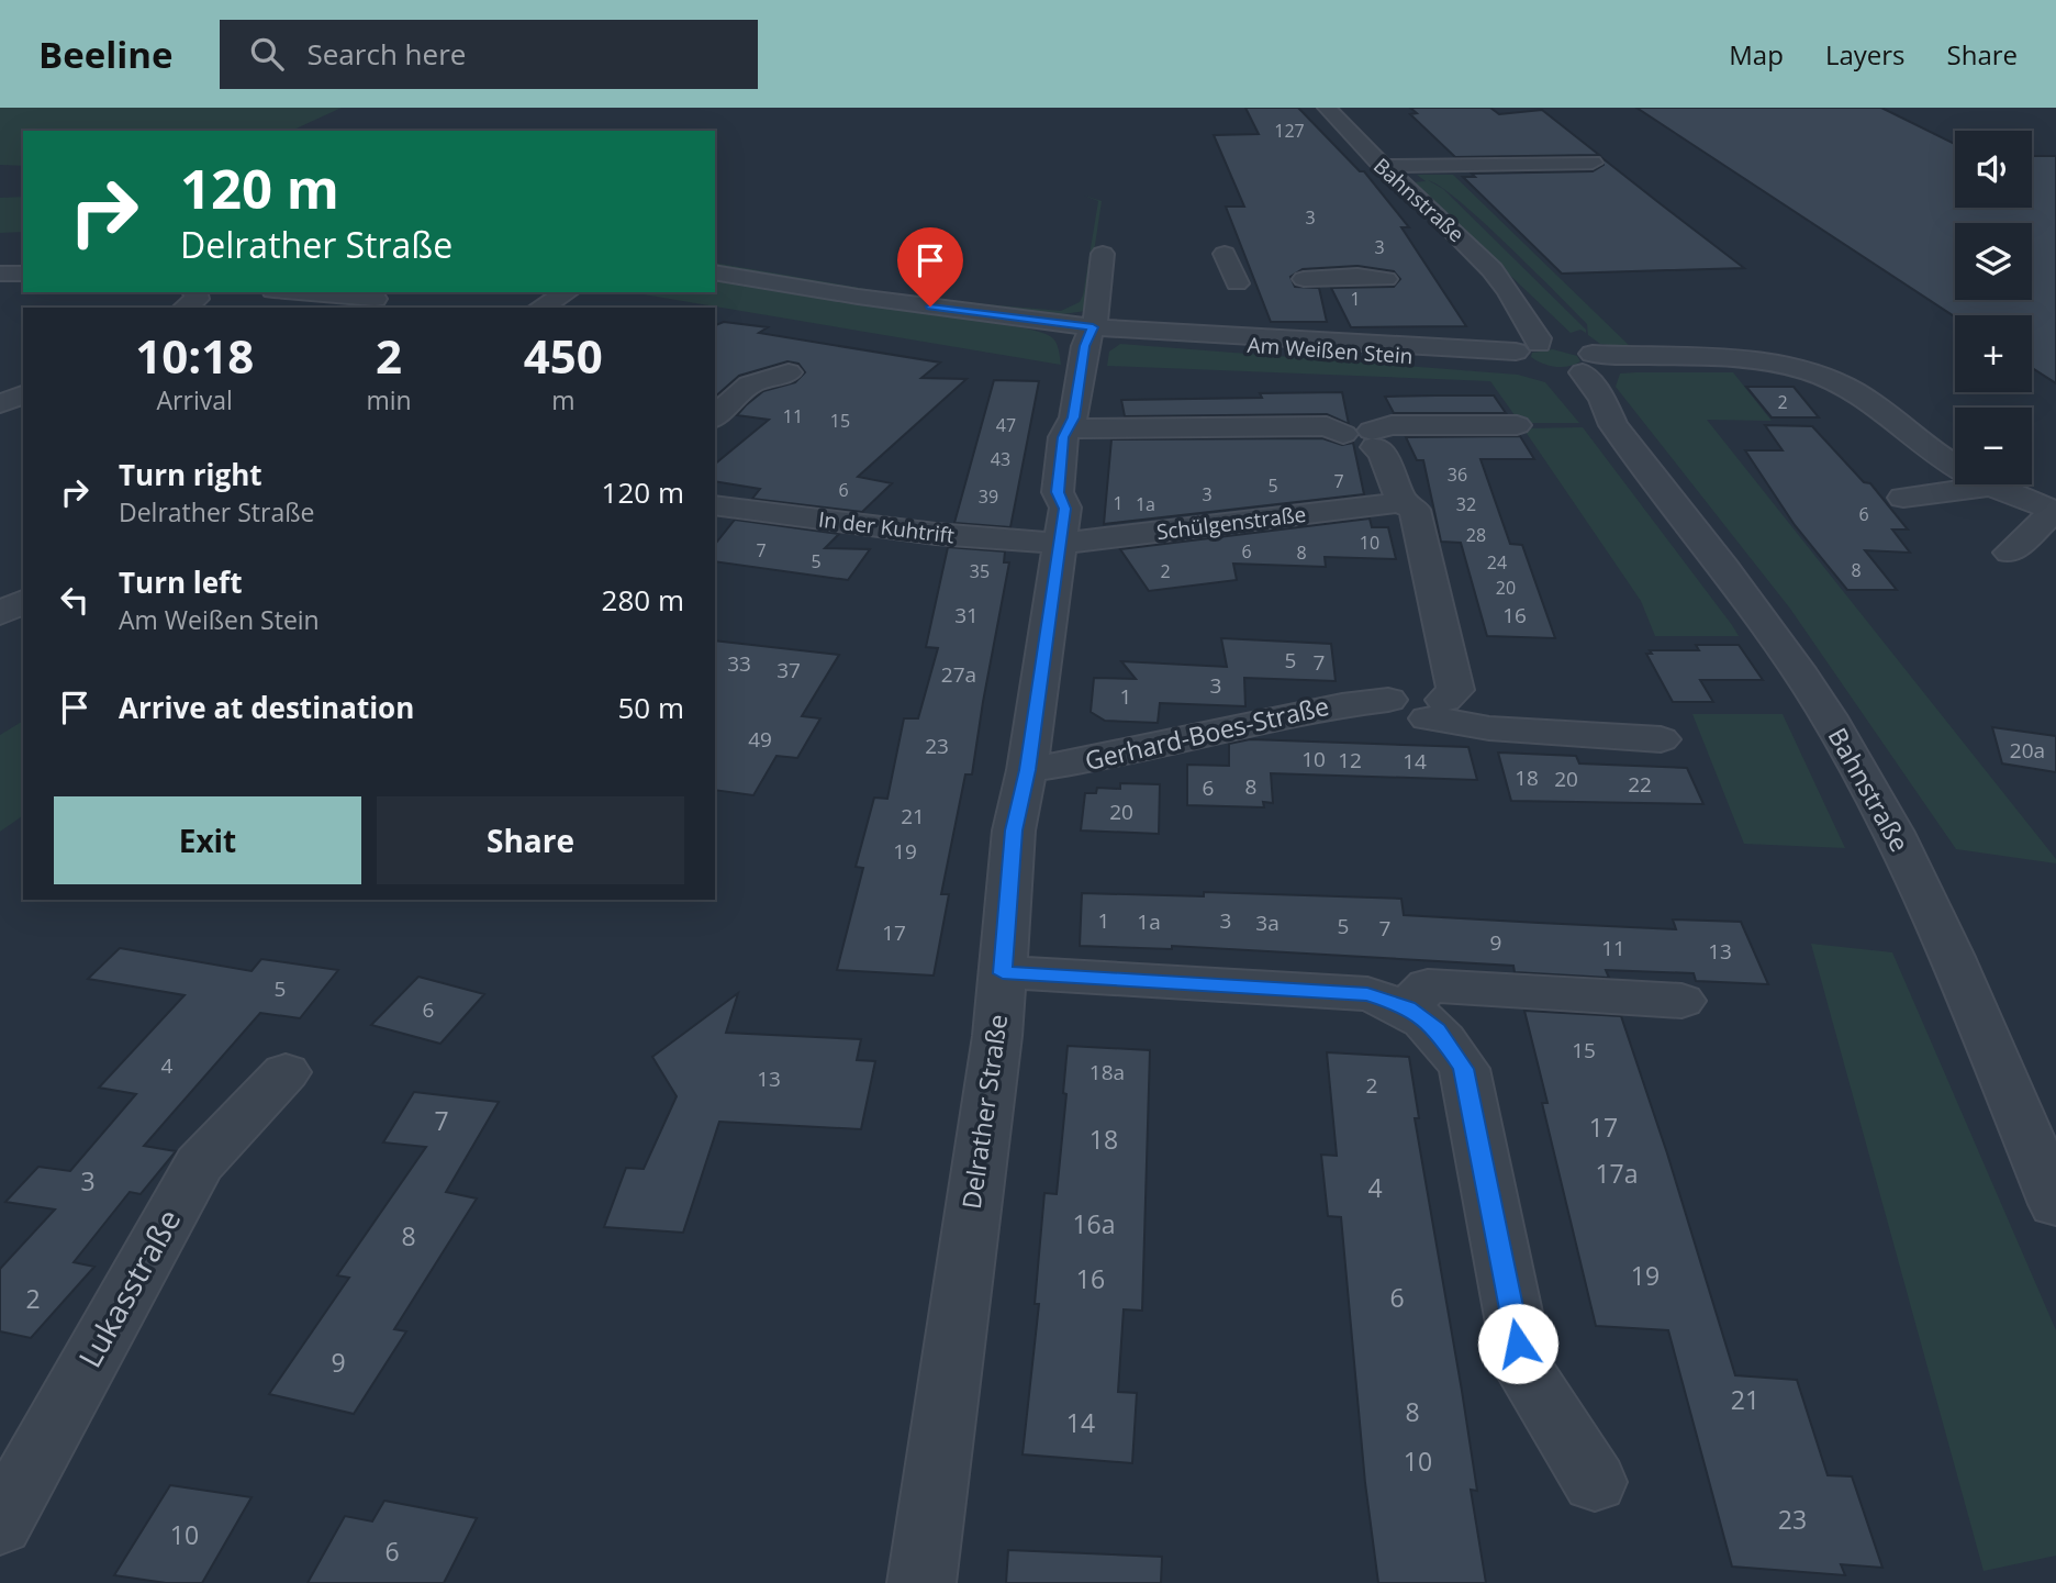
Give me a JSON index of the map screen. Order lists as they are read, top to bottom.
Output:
{
  "streets": {
    "street": [
      "Bahnstraße",
      "Am Weißen Stein",
      "Schülgenstraße",
      "In der Kuhtrift",
      "Gerhard-Boes-Straße",
      "Delrather Straße",
      "Lukasstraße"
    ]
  },
  "crossings": [
    ["Bahnstraße", "Am Weißen Stein"],
    ["Am Weißen Stein", "Delrather Straße"],
    ["Schülgenstraße", "In der Kuhtrift"],
    ["Schülgenstraße", "Delrather Straße"],
    ["In der Kuhtrift", "Delrather Straße"],
    ["Gerhard-Boes-Straße", "Delrather Straße"]
  ],
  "house_numbers": [
    "127",
    "3",
    "3",
    "1",
    "2",
    "11",
    "15",
    "47",
    "43",
    "36",
    "7",
    "5",
    "6",
    "3",
    "39",
    "1",
    "1a",
    "32",
    "6",
    "28",
    "10",
    "7",
    "6",
    "8",
    "5",
    "24",
    "8",
    "35",
    "2",
    "20",
    "31",
    "16",
    "5",
    "7",
    "33",
    "37",
    "27a",
    "3",
    "1",
    "49",
    "23",
    "20a",
    "10",
    "12",
    "14",
    "18",
    "20",
    "22",
    "8",
    "6",
    "20",
    "21",
    "19",
    "1",
    "3",
    "1a",
    "3a",
    "5",
    "7",
    "17",
    "9",
    "11",
    "13",
    "5",
    "6",
    "15",
    "4",
    "18a",
    "13",
    "2",
    "7",
    "17",
    "18",
    "17a",
    "3",
    "4",
    "16a",
    "8",
    "19",
    "16",
    "6",
    "2",
    "9",
    "21",
    "8",
    "14",
    "10",
    "23",
    "10",
    "6"
  ],
  "page": {
    "header": "Beeline",
    "search": "Search here",
    "nav": ["Map", "Layers", "Share"],
    "map_buttons": ["+", "−"],
    "turn": ["120 m", "Delrather Straße"],
    "eta": [
      "10:18",
      "Arrival",
      "2",
      "min",
      "450",
      "m"
    ],
    "list": [
      {
        "name": "Turn right",
        "note": "Delrather Straße",
        "value": "120 m"
      },
      {
        "name": "Turn left",
        "note": "Am Weißen Stein",
        "value": "280 m"
      },
      {
        "name": "Arrive at destination",
        "value": "50 m"
      }
    ],
    "buttons": ["Exit", "Share"]
  }
}
